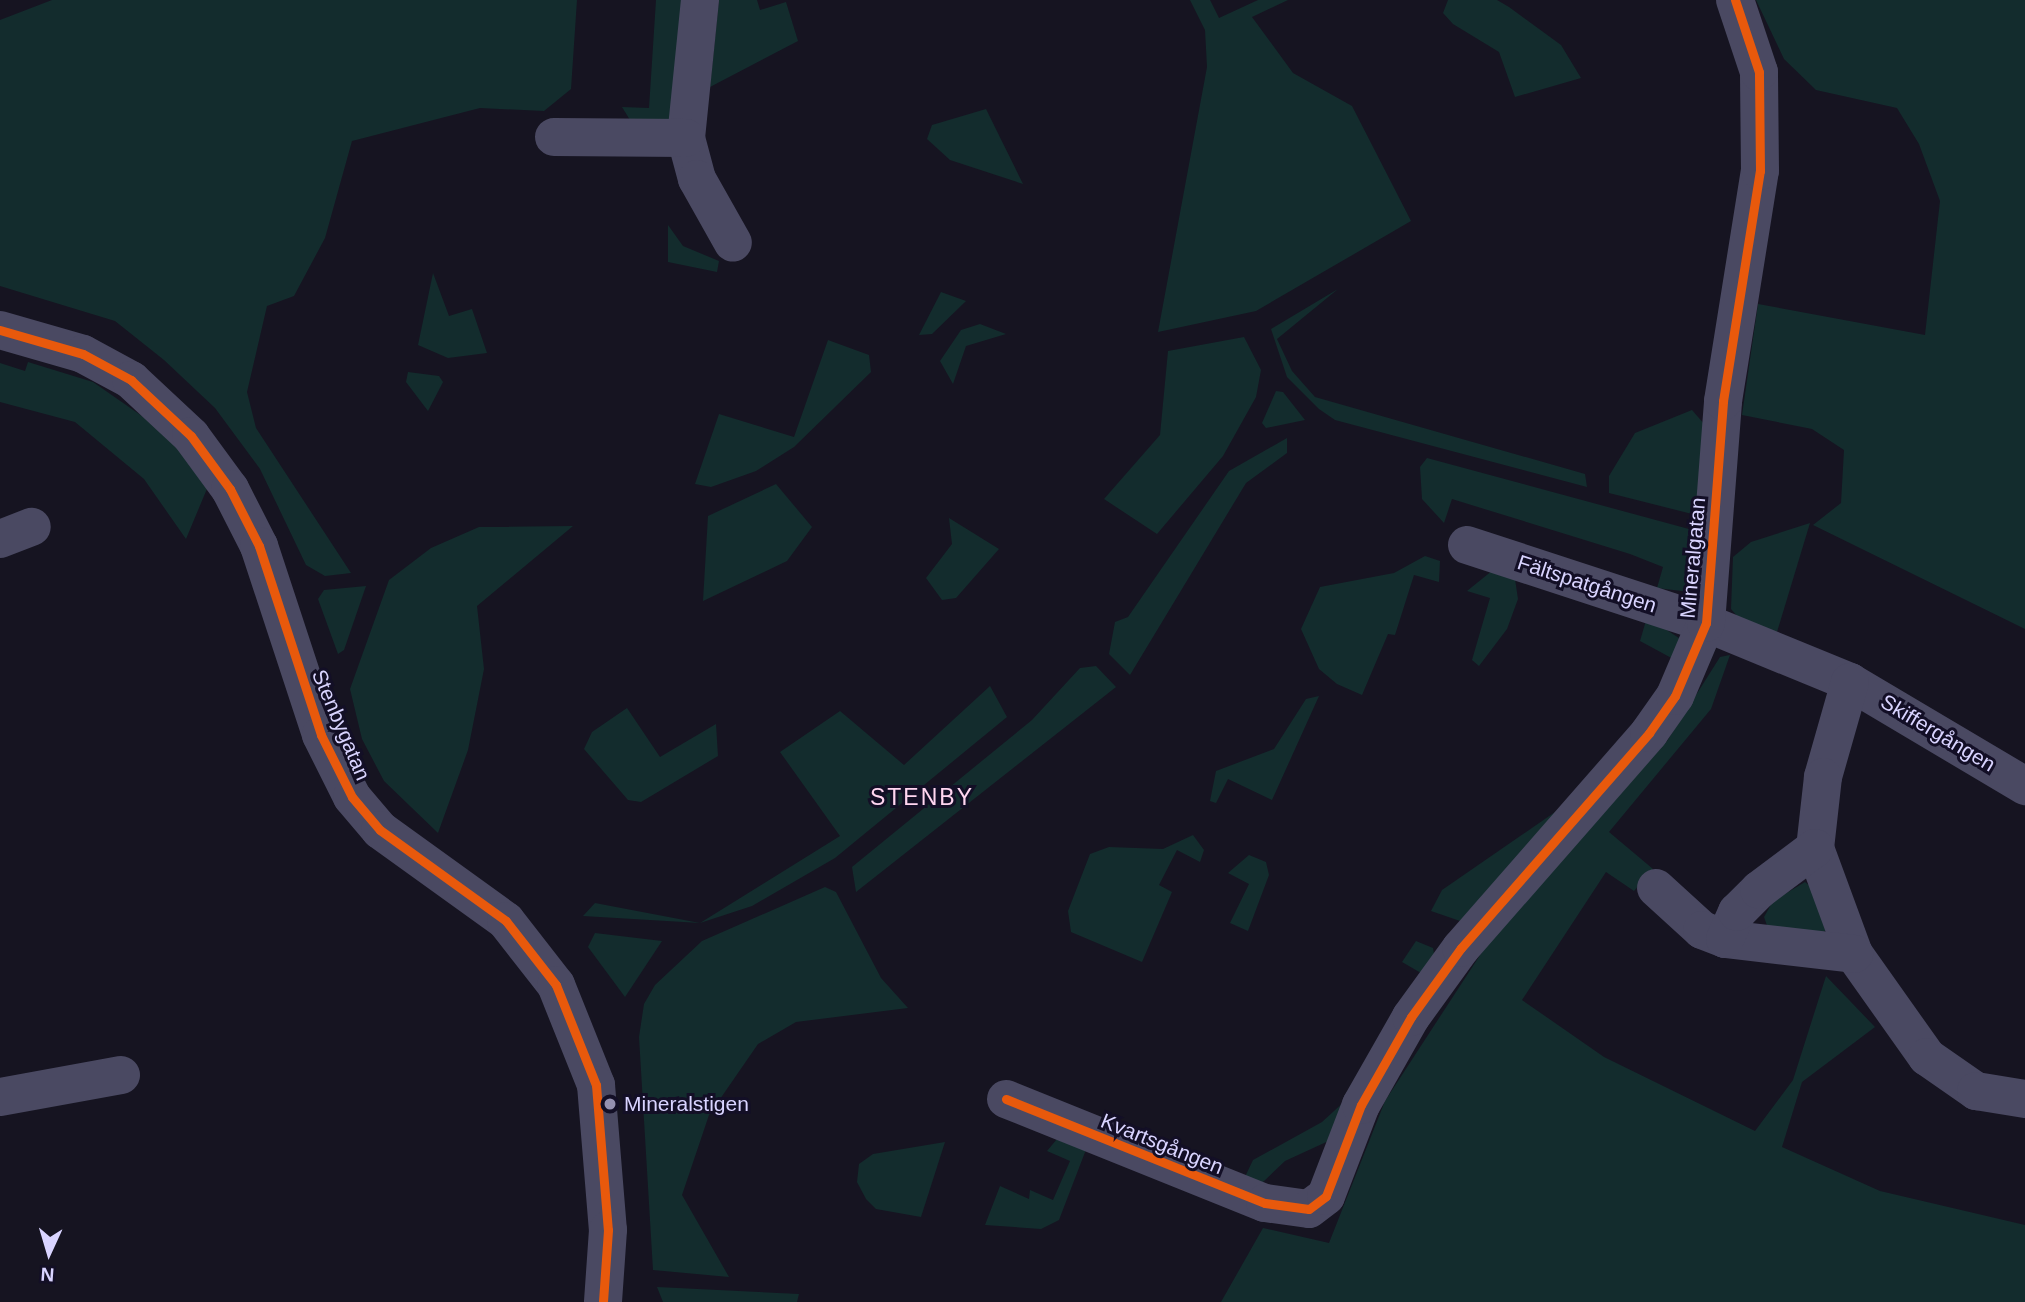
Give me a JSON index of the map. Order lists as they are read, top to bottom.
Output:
{
  "streets": {
    "street": [
      "Mineralgatan",
      "Fältspatgången",
      "Stenbygatan",
      "Skiffergången",
      "Kvartsgången"
    ]
  },
  "crossings": [
    ["Mineralgatan", "Fältspatgången"],
    ["Mineralgatan", "Skiffergången"],
    ["Mineralgatan", "Kvartsgången"],
    ["Fältspatgången", "Skiffergången"]
  ],
  "districts": ["STENBY"],
  "places": ["Mineralstigen"],
  "north": "bottom"
}
